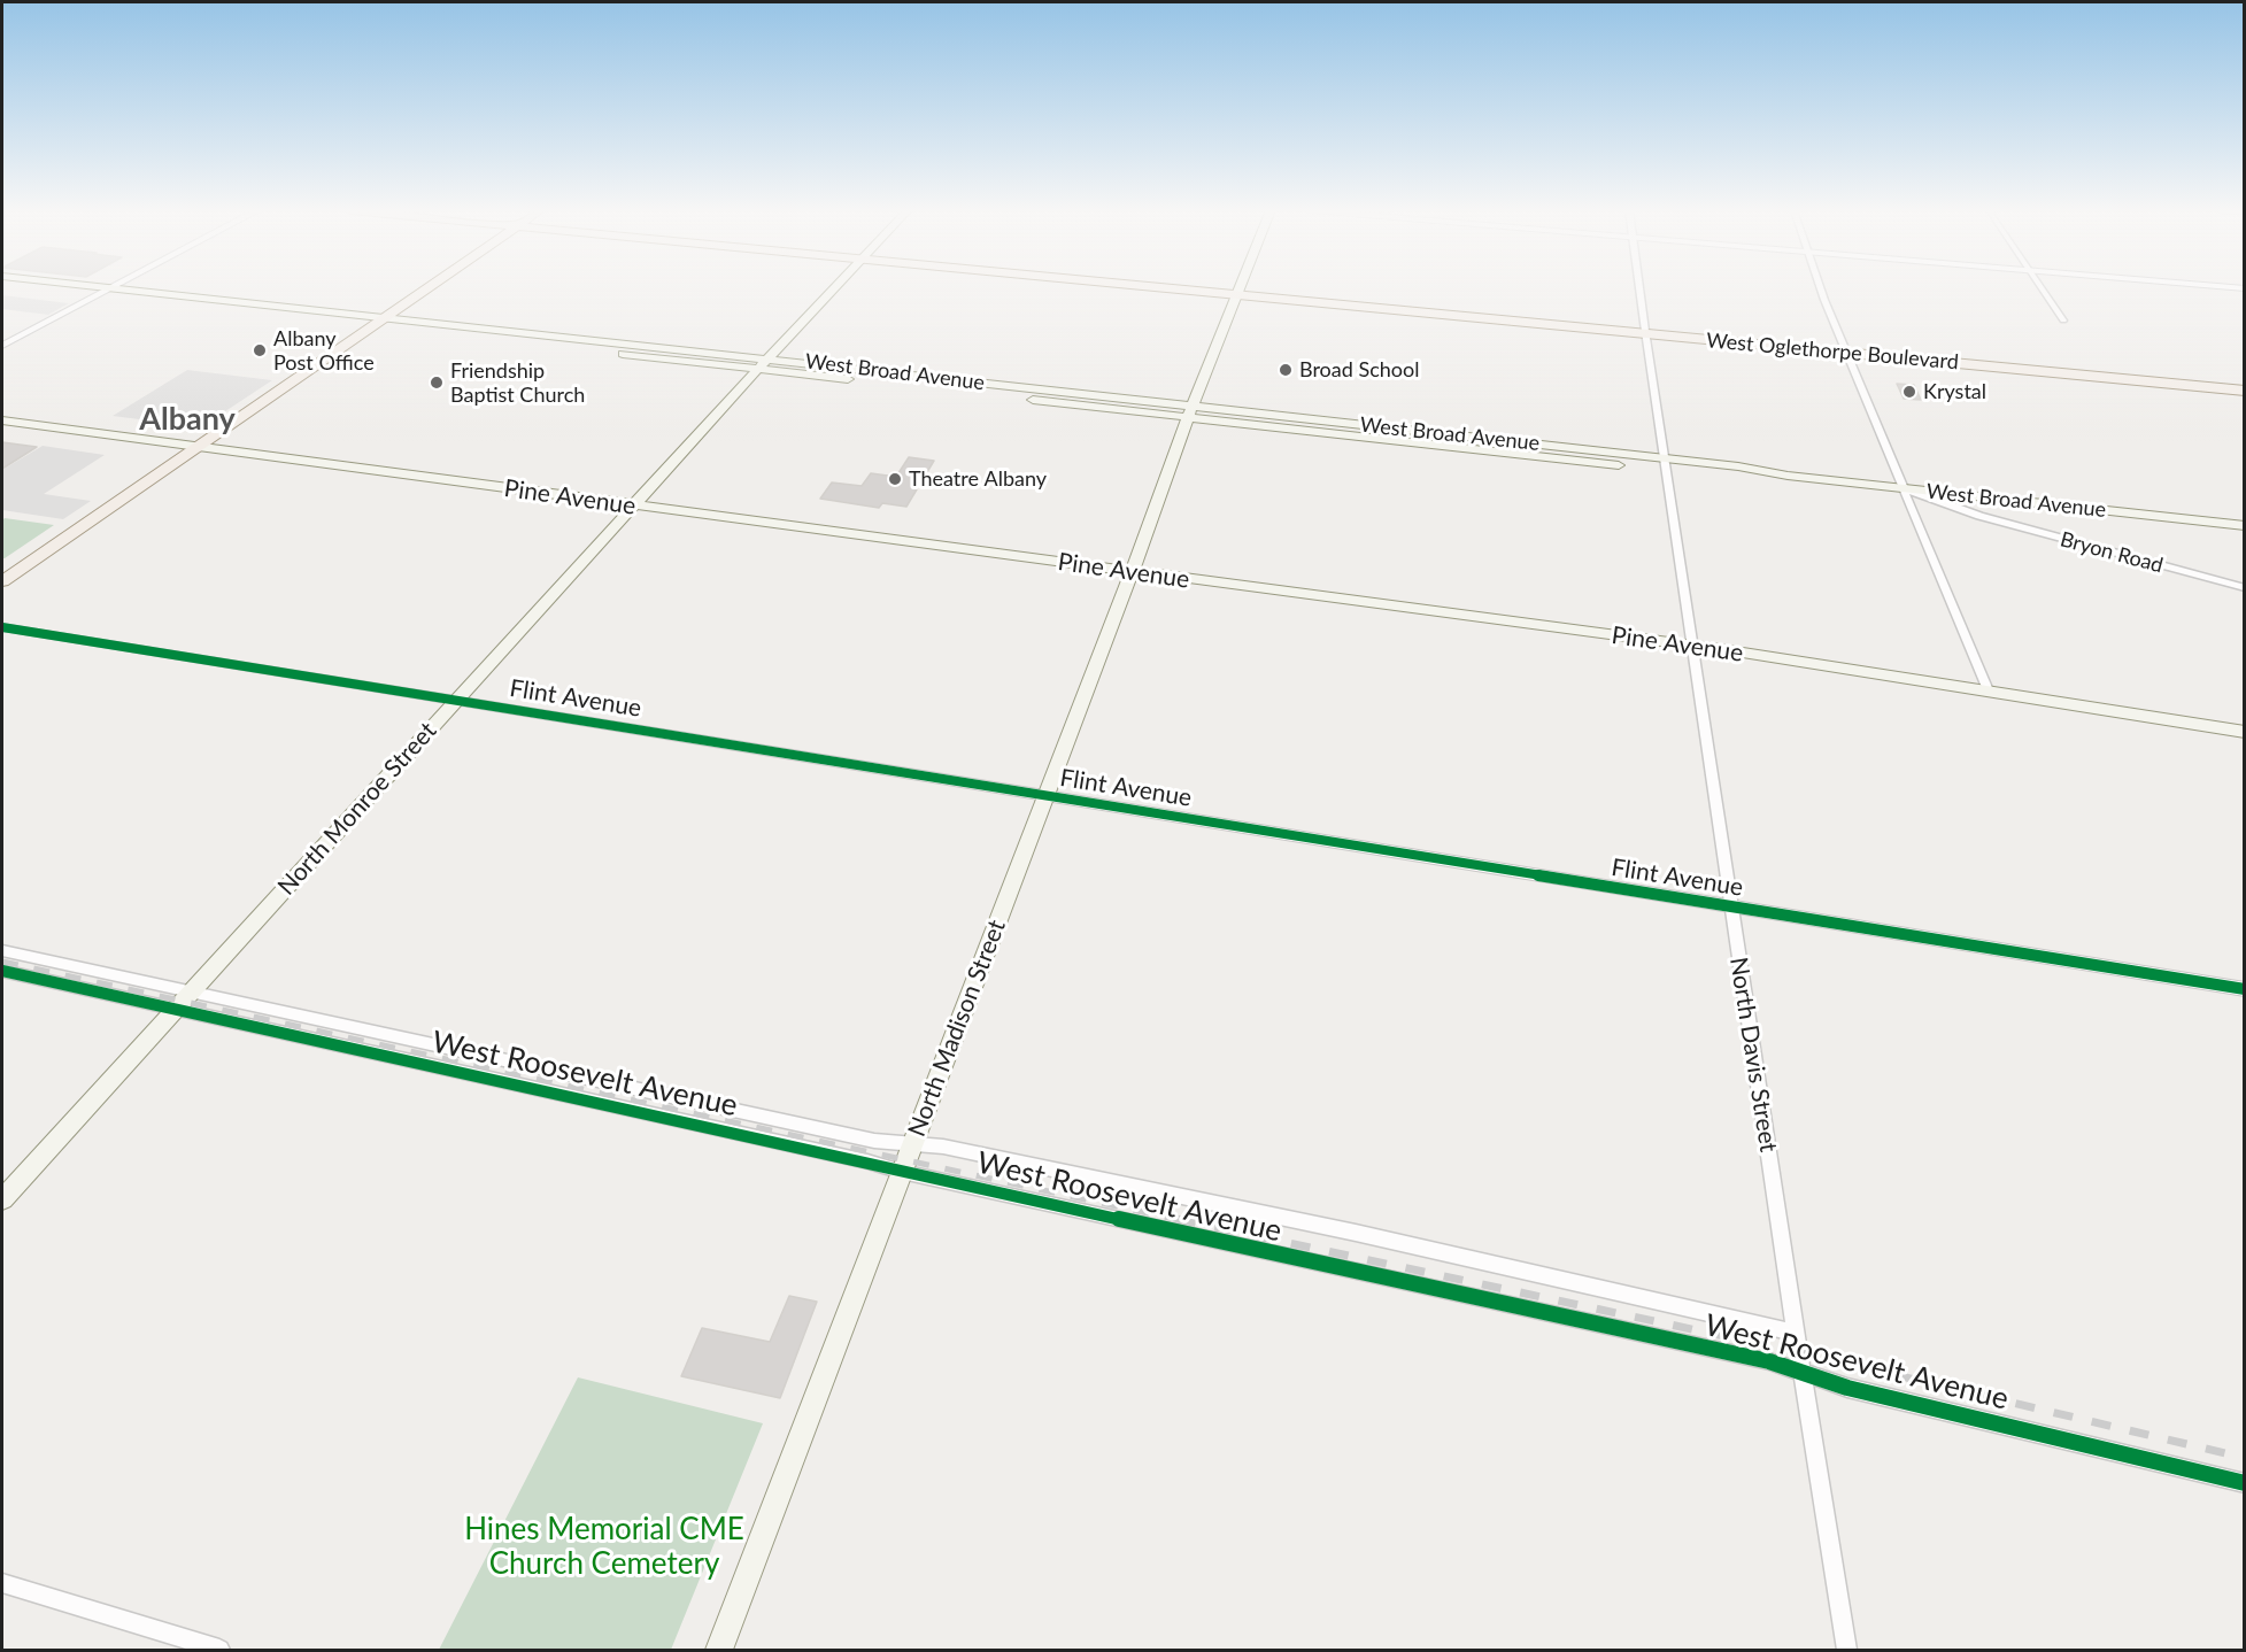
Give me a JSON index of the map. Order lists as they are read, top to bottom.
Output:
{
  "streets": {
    "main road": [
      "West Oglethorpe Boulevard",
      "West Broad Avenue",
      "Pine Avenue",
      "North Monroe Street",
      "North Madison Street"
    ],
    "street": [
      "Bryon Road",
      "Flint Avenue",
      "North Davis Street",
      "West Roosevelt Avenue"
    ]
  },
  "crossings": [
    ["West Oglethorpe Boulevard", "North Madison Street"],
    ["West Oglethorpe Boulevard", "North Davis Street"],
    ["West Broad Avenue", "Bryon Road"],
    ["West Broad Avenue", "North Monroe Street"],
    ["West Broad Avenue", "North Madison Street"],
    ["West Broad Avenue", "North Davis Street"],
    ["Pine Avenue", "North Monroe Street"],
    ["Pine Avenue", "North Madison Street"],
    ["Pine Avenue", "North Davis Street"],
    ["Flint Avenue", "North Monroe Street"],
    ["Flint Avenue", "North Madison Street"],
    ["Flint Avenue", "North Davis Street"],
    ["North Monroe Street", "West Roosevelt Avenue"],
    ["North Madison Street", "West Roosevelt Avenue"],
    ["North Davis Street", "West Roosevelt Avenue"]
  ],
  "districts": ["Albany"],
  "parks": ["Hines Memorial CME Church Cemetery"],
  "places": [
    "Albany Post Office",
    "Broad School",
    "Friendship Baptist Church",
    "Krystal",
    "Theatre Albany"
  ]
}
